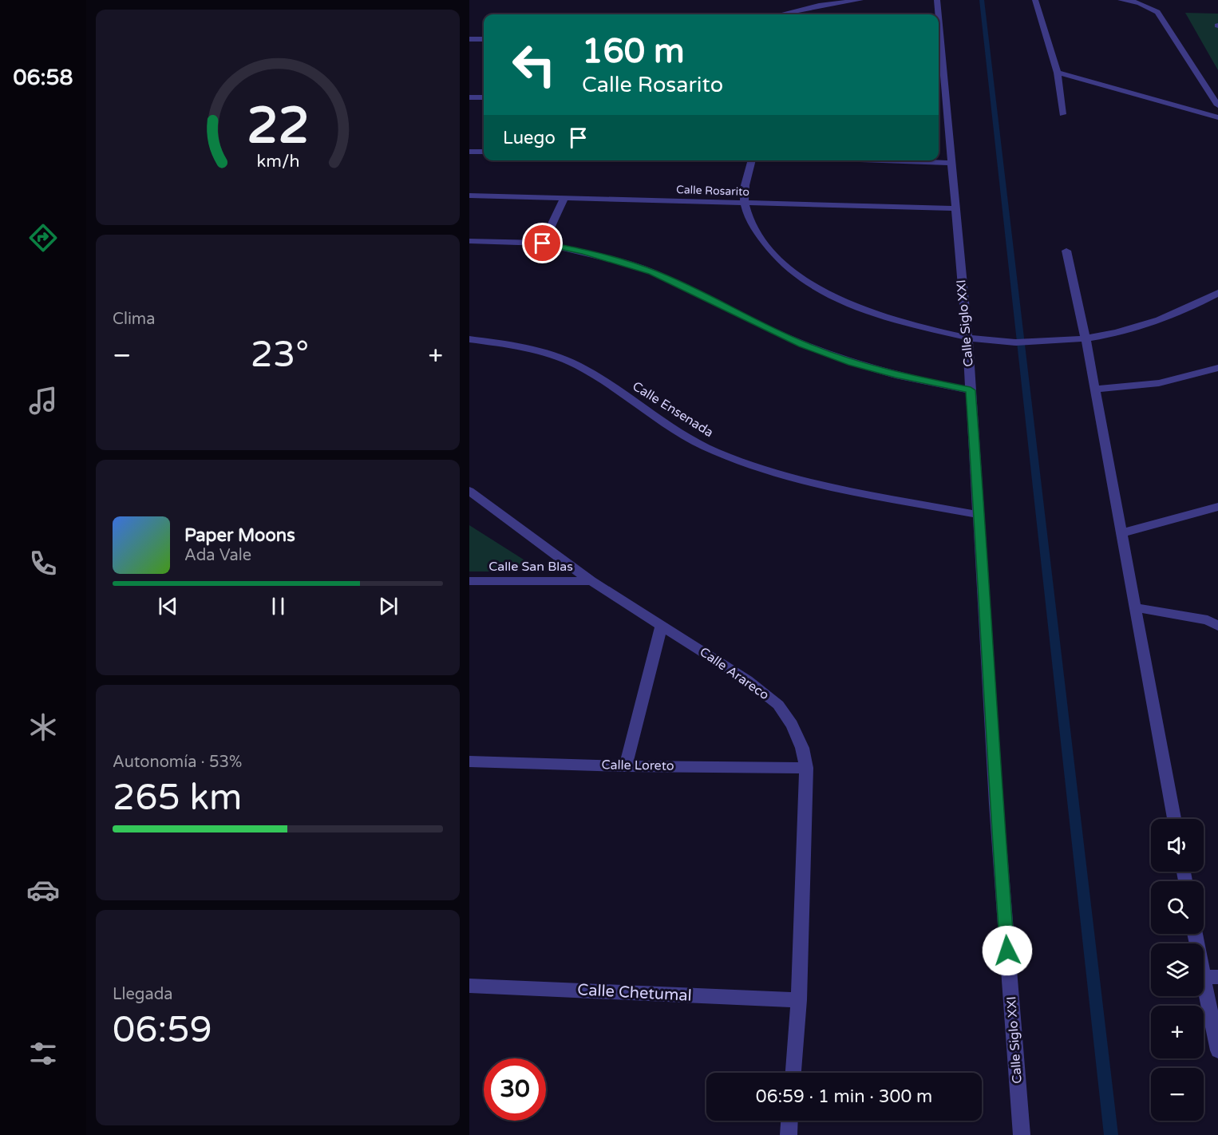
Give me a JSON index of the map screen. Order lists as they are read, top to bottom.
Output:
{
  "streets": {
    "street": [
      "Calle Rosarito",
      "Calle Siglo XXI",
      "Calle Ensenada",
      "Calle San Blas",
      "Calle Arareco",
      "Calle Loreto",
      "Calle Chetumal"
    ]
  },
  "crossings": [
    ["Calle Rosarito", "Calle Siglo XXI"],
    ["Calle Siglo XXI", "Calle Ensenada"],
    ["Calle San Blas", "Calle Arareco"],
    ["Calle Arareco", "Calle Loreto"],
    ["Calle Arareco", "Calle Chetumal"]
  ],
  "page": {
    "tabs": "06:58",
    "turn": ["160 m", "Calle Rosarito"],
    "then": "Luego",
    "tile": [
      "Clima",
      ["Autonomía · 53%", "265 km"],
      ["Llegada", "06:59"]
    ],
    "heat": ["−", "23°", "+"],
    "song": ["Paper Moons", "Ada Vale"],
    "map_buttons": ["+", "−"],
    "limit": "30",
    "trip": "06:59 · 1 min · 300 m",
    "gauge": ["22", "km/h"]
  }
}
